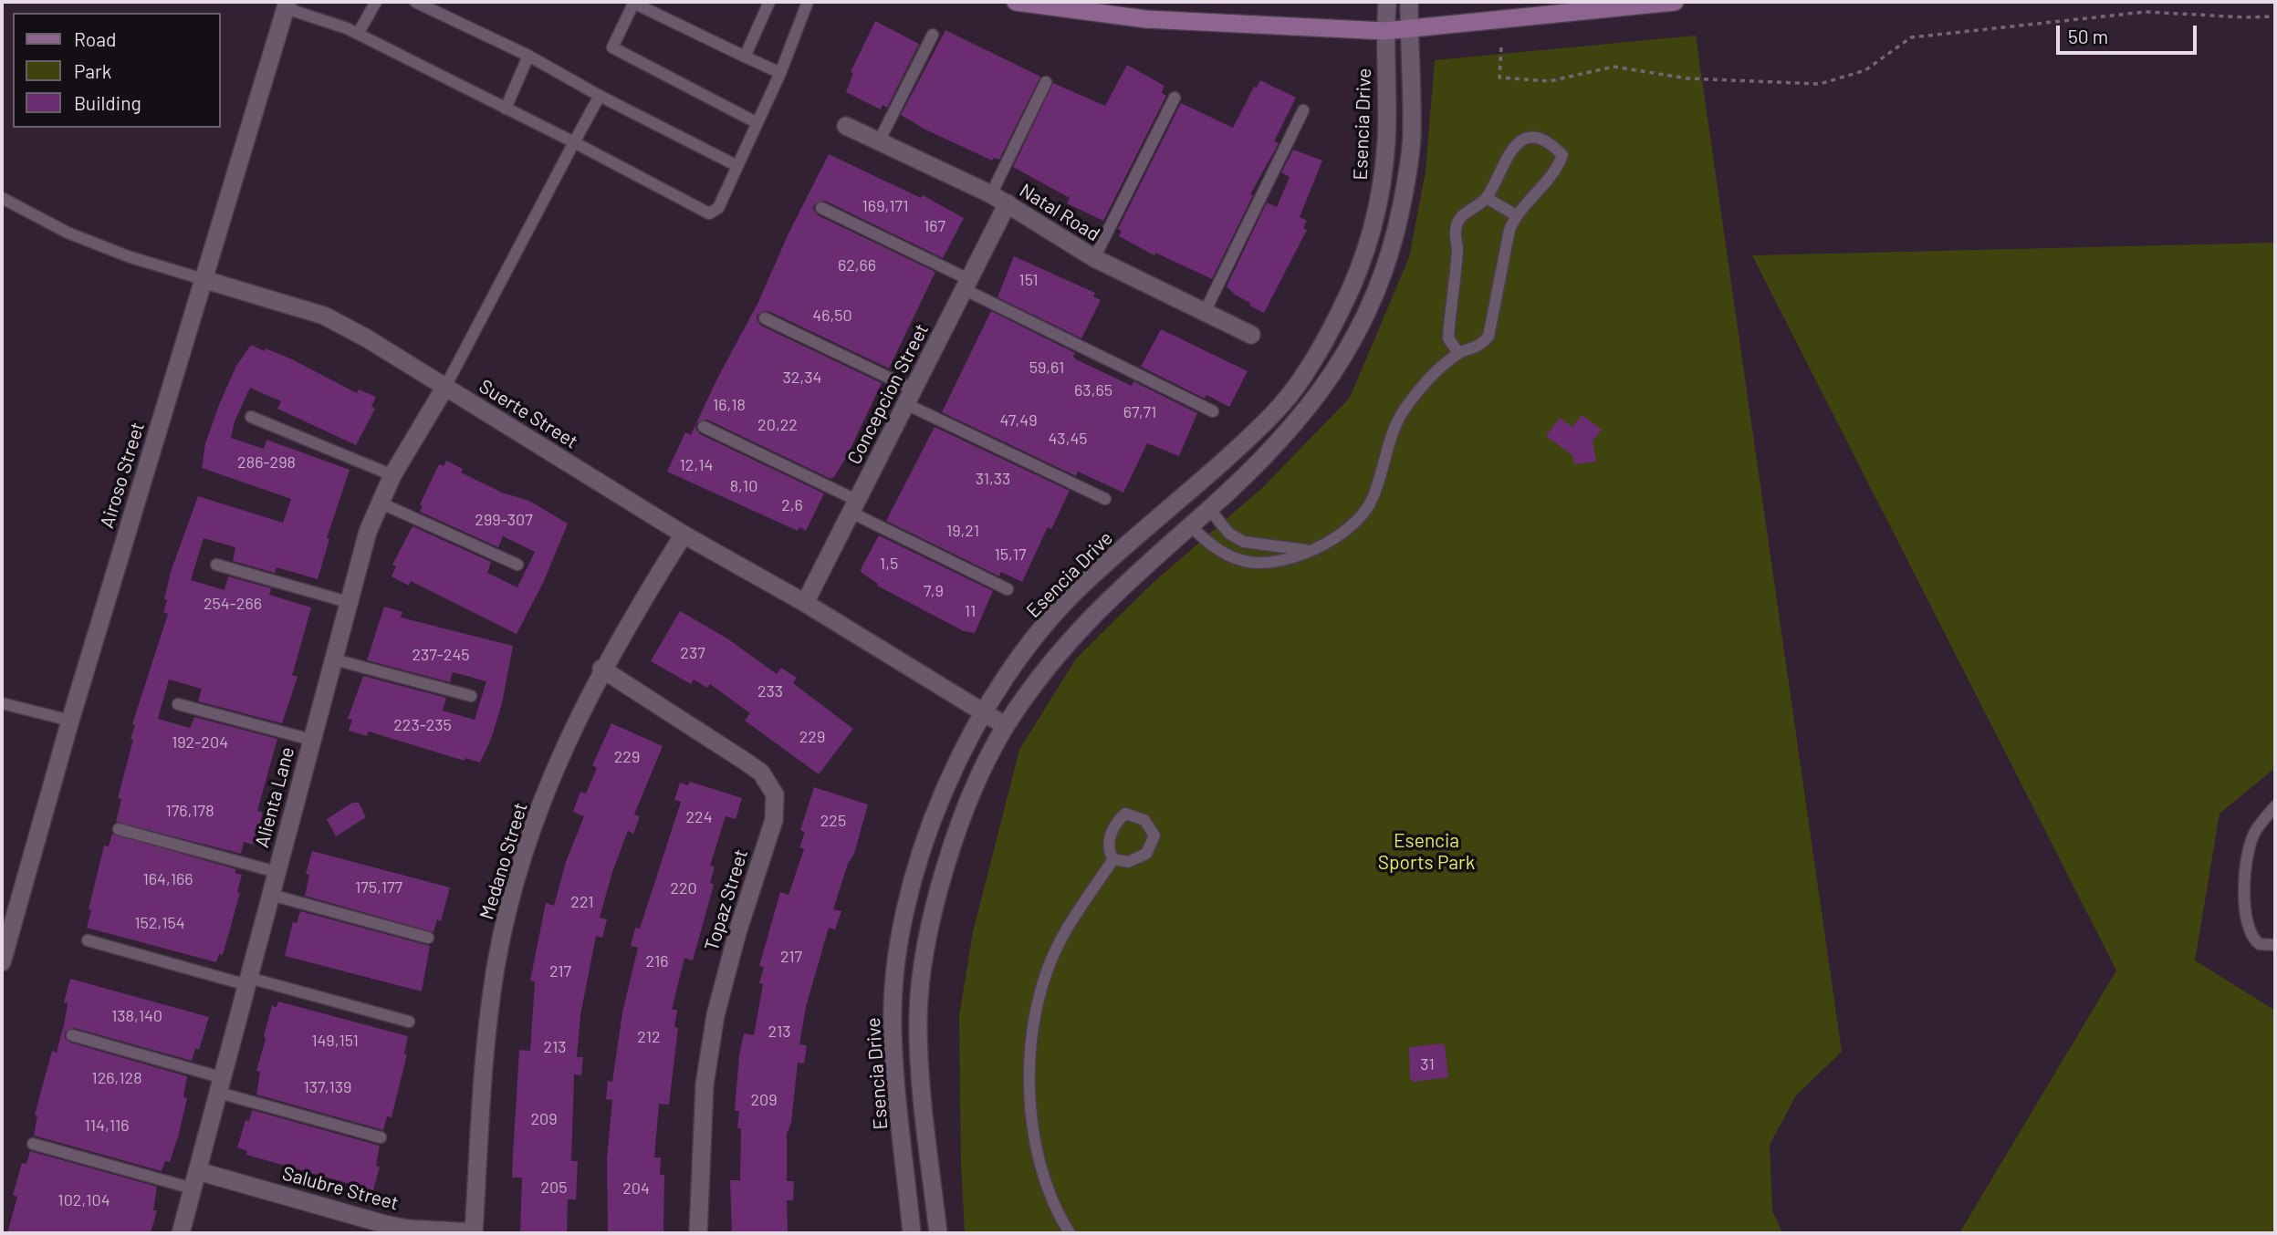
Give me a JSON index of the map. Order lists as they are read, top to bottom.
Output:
{
  "streets": {
    "street": [
      "Esencia Drive",
      "Natal Road",
      "Concepcion Street",
      "Suerte Street",
      "Airoso Street",
      "Alienta Lane",
      "Medano Street",
      "Topaz Street",
      "Salubre Street"
    ]
  },
  "crossings": [
    ["Esencia Drive", "Suerte Street"],
    ["Natal Road", "Concepcion Street"],
    ["Concepcion Street", "Suerte Street"],
    ["Suerte Street", "Airoso Street"],
    ["Suerte Street", "Alienta Lane"],
    ["Suerte Street", "Medano Street"],
    ["Alienta Lane", "Salubre Street"],
    ["Medano Street", "Topaz Street"],
    ["Medano Street", "Salubre Street"]
  ],
  "parks": ["Esencia Sports Park"],
  "house_numbers": [
    "169,171",
    "167",
    "62,66",
    "151",
    "46,50",
    "59,61",
    "32,34",
    "63,65",
    "16,18",
    "67,71",
    "47,49",
    "20,22",
    "43,45",
    "286-298",
    "12,14",
    "31,33",
    "8,10",
    "2,6",
    "299-307",
    "19,21",
    "15,17",
    "1,5",
    "7,9",
    "254-266",
    "11",
    "237",
    "237-245",
    "233",
    "223-235",
    "229",
    "192-204",
    "229",
    "176,178",
    "224",
    "225",
    "164,166",
    "175,177",
    "220",
    "221",
    "152,154",
    "217",
    "216",
    "217",
    "138,140",
    "213",
    "212",
    "149,151",
    "213",
    "31",
    "126,128",
    "137,139",
    "209",
    "209",
    "114,116",
    "205",
    "204",
    "102,104"
  ],
  "legend": ["Road", "Park", "Building"],
  "scale_bar": "50 m"
}
